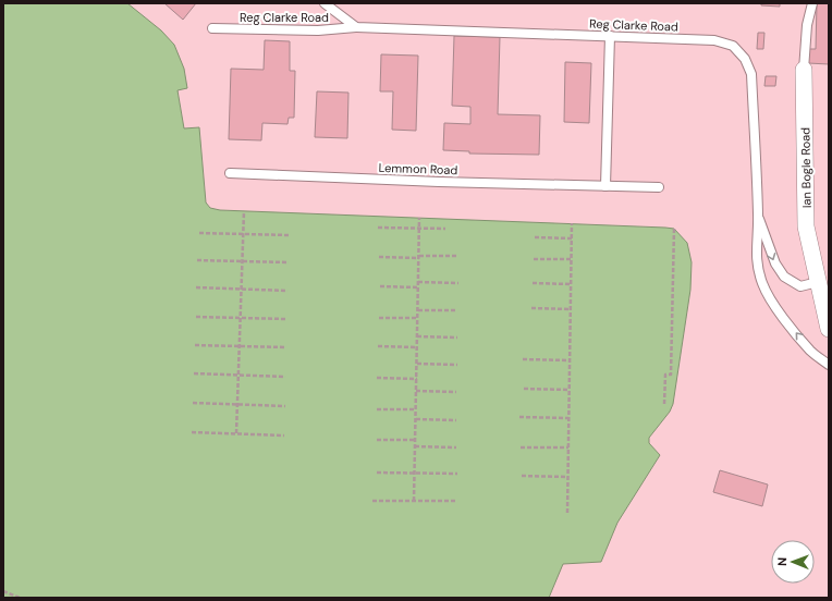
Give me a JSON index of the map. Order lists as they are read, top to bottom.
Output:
{
  "streets": {
    "street": ["Ian Bogle Road"],
    "lane": ["Reg Clarke Road", "Lemmon Road"]
  },
  "north": "left"
}
